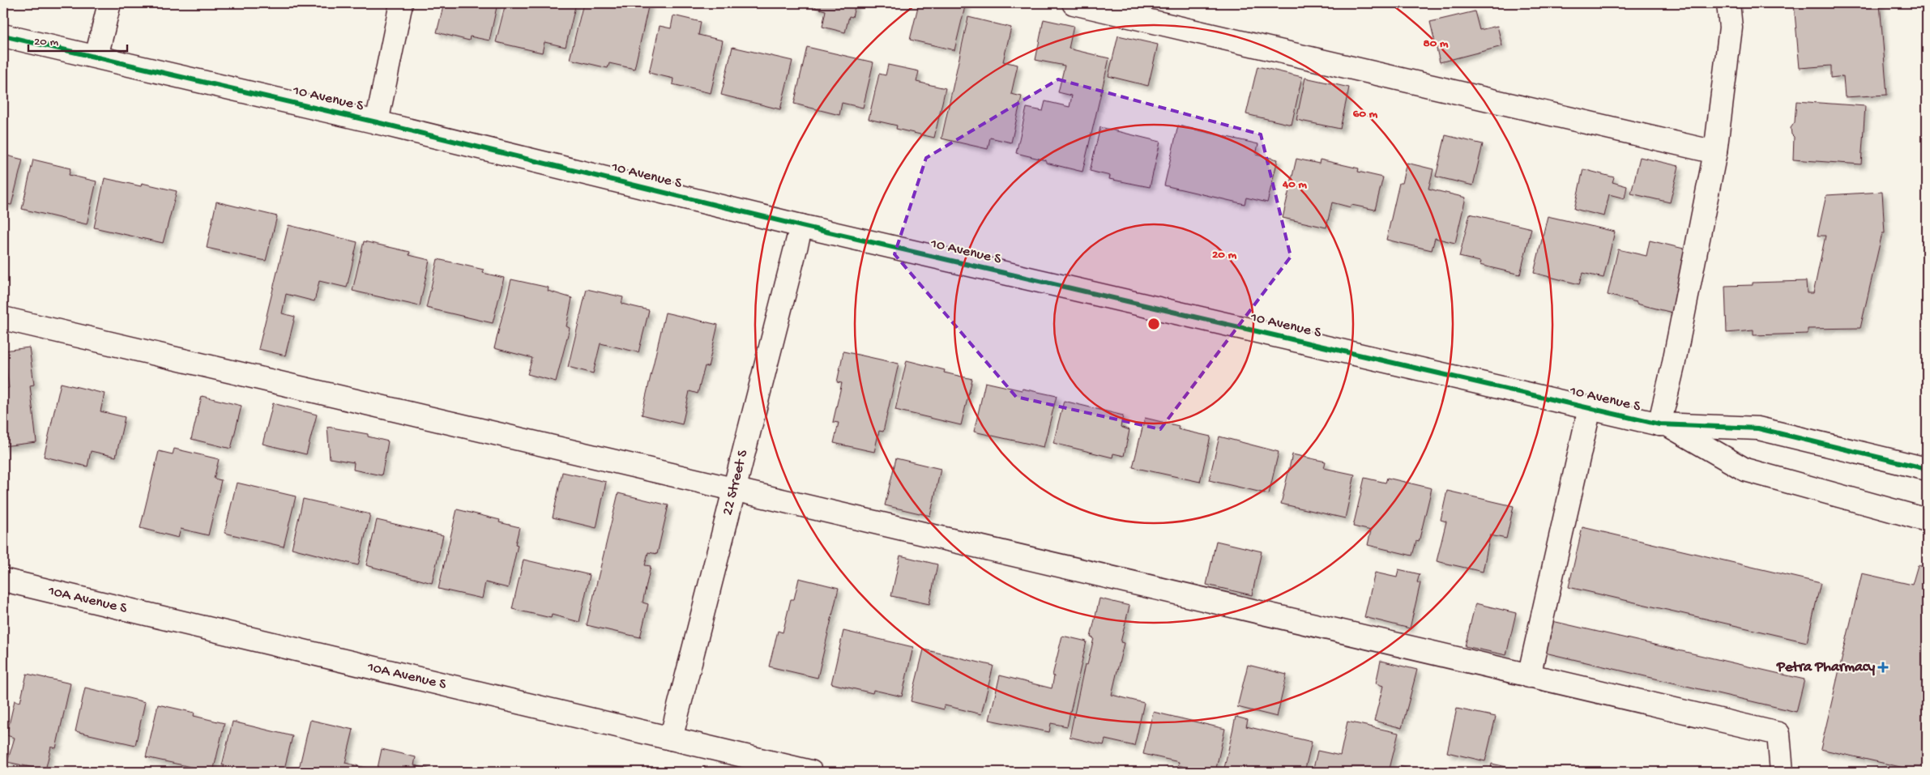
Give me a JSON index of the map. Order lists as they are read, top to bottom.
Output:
{
  "streets": {
    "street": ["10 Avenue S", "22 Street S", "10A Avenue S"]
  },
  "crossings": [
    ["10 Avenue S", "22 Street S"],
    ["22 Street S", "10A Avenue S"]
  ],
  "places": {
    "health": ["Petra Pharmacy"]
  },
  "scale_bar": "20 m",
  "rings": [
    "80 m",
    "60 m",
    "40 m",
    "20 m"
  ]
}
